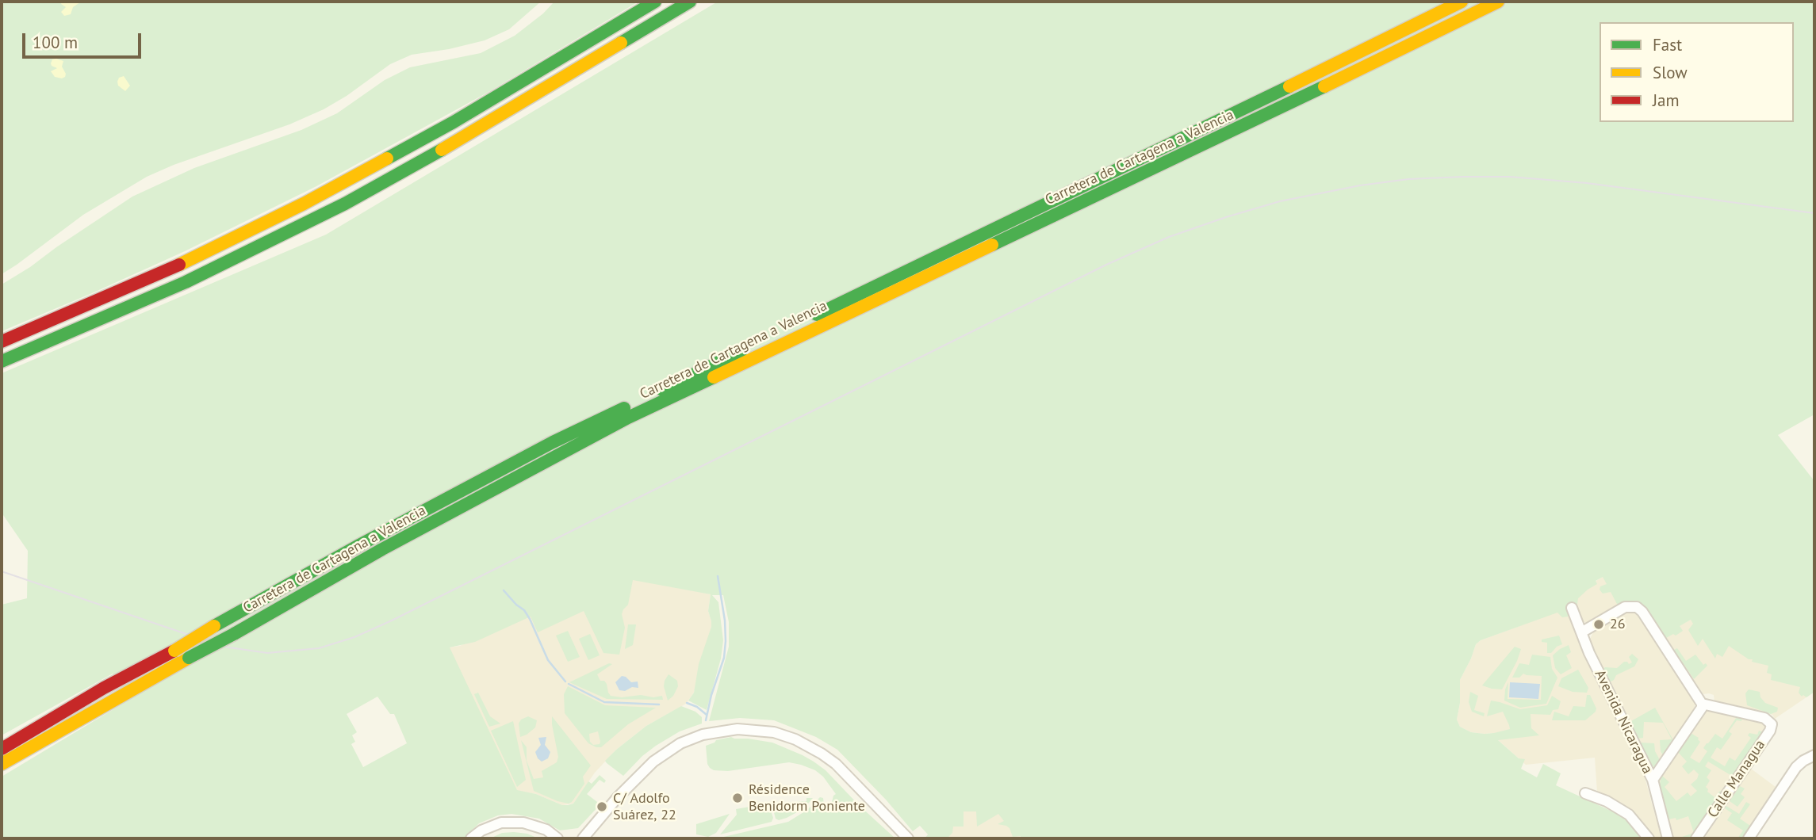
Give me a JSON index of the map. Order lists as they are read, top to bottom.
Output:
{
  "streets": {
    "highway": ["Carretera de Cartagena a Valencia"],
    "street": ["Avenida Nicaragua", "Calle Managua"]
  },
  "places": ["26", "Résidence Benidorm Poniente", "C/ Adolfo Suárez, 22"],
  "legend": ["Fast", "Slow", "Jam"],
  "scale_bar": "100 m"
}
